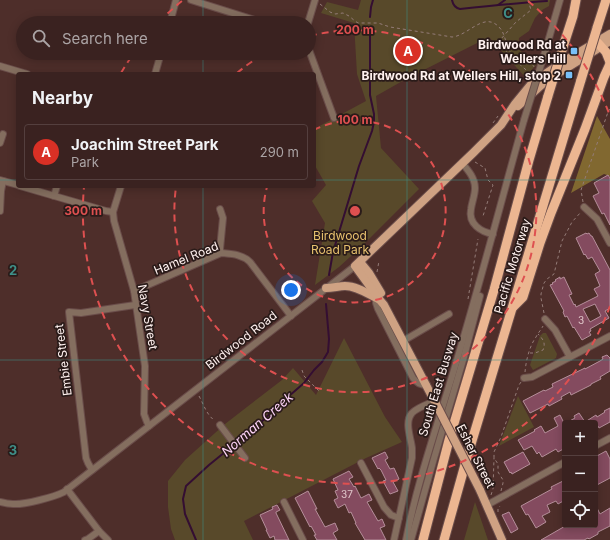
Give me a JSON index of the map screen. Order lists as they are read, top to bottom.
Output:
{
  "streets": {
    "highway": ["Pacific Motorway"],
    "main road": ["Esher Street"],
    "street": [
      "Hamel Road",
      "Navy Street",
      "Birdwood Road",
      "Embie Street",
      "South East Busway"
    ]
  },
  "crossings": [
    ["Hamel Road", "Navy Street"],
    ["Hamel Road", "Birdwood Road"],
    ["Navy Street", "Birdwood Road"],
    ["Navy Street", "Embie Street"],
    ["Birdwood Road", "Embie Street"]
  ],
  "water": ["Norman Creek"],
  "parks": ["Birdwood Road Park"],
  "places": {
    "transit": ["Birdwood Rd at Wellers Hill", "Birdwood Rd at Wellers Hill, stop 2"]
  },
  "house_numbers": ["3", "37"],
  "page": {
    "search": "Search here",
    "pins": "A",
    "heading": "Nearby",
    "list": [
      {
        "mark": "A",
        "name": "Joachim Street Park",
        "note": "Park",
        "value": "290 m"
      }
    ],
    "map_buttons": ["+", "−"]
  },
  "grid": {
    "columns": ["C"],
    "rows": ["2", "3"]
  },
  "rings": ["200 m", "100 m", "300 m"]
}
